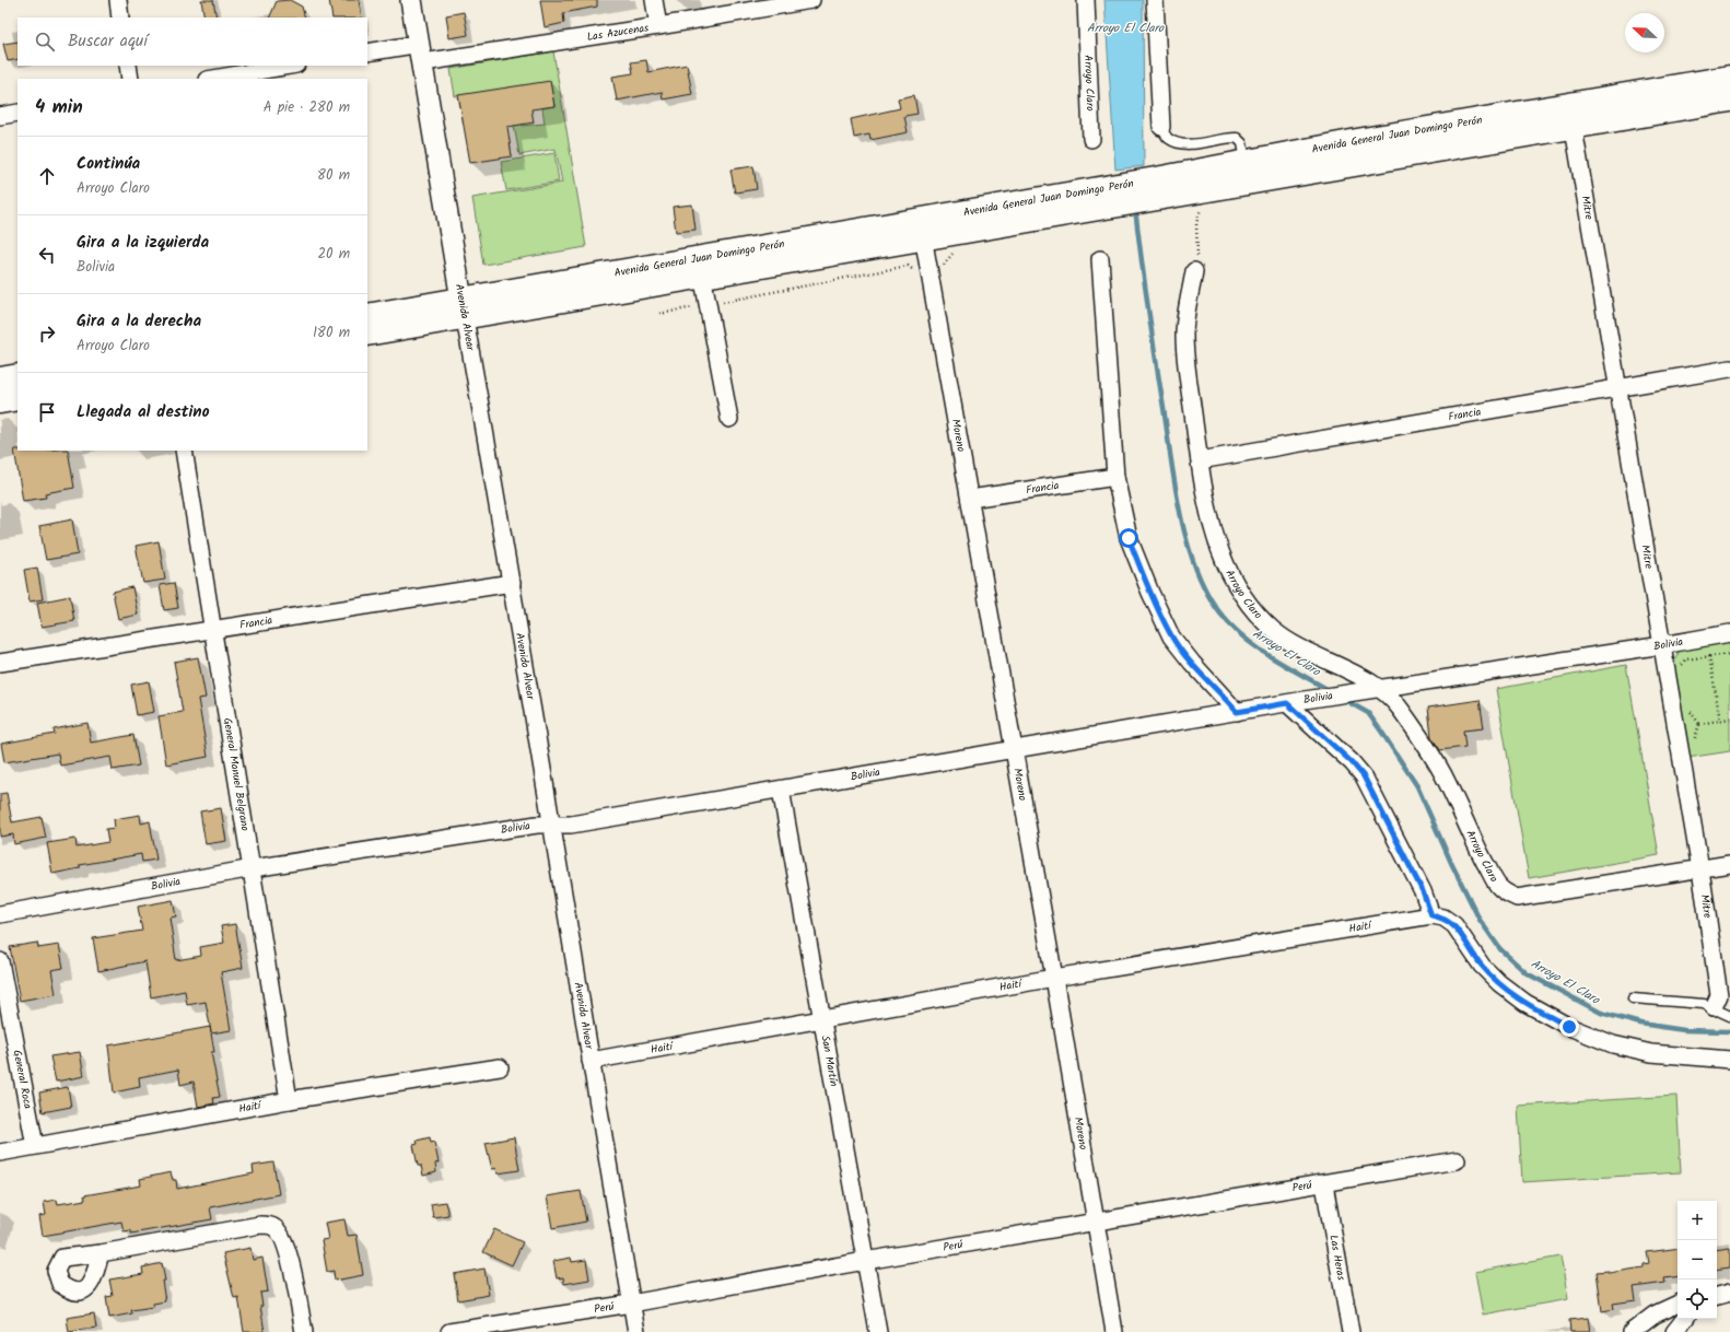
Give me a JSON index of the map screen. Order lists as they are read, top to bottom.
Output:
{
  "streets": {
    "main road": ["Avenida General Juan Domingo Perón"],
    "street": [
      "Las Azucenas",
      "Arroyo Claro",
      "Mitre",
      "Avenida Alvear",
      "Francia",
      "Moreno",
      "Bolivia",
      "General Manuel Belgrano",
      "Haití",
      "San Martín",
      "General Roca",
      "Perú",
      "Las Heras"
    ]
  },
  "crossings": [
    ["Las Azucenas", "Avenida Alvear"],
    ["Arroyo Claro", "Mitre"],
    ["Arroyo Claro", "Francia"],
    ["Arroyo Claro", "Bolivia"],
    ["Avenida General Juan Domingo Perón", "Mitre"],
    ["Avenida General Juan Domingo Perón", "Avenida Alvear"],
    ["Avenida General Juan Domingo Perón", "Moreno"],
    ["Mitre", "Francia"],
    ["Mitre", "Bolivia"],
    ["Avenida Alvear", "Francia"],
    ["Avenida Alvear", "Bolivia"],
    ["Avenida Alvear", "Haití"],
    ["Avenida Alvear", "Perú"],
    ["Francia", "Moreno"],
    ["Francia", "General Manuel Belgrano"],
    ["Moreno", "Bolivia"],
    ["Moreno", "Haití"],
    ["Moreno", "Perú"],
    ["Bolivia", "General Manuel Belgrano"],
    ["Bolivia", "San Martín"],
    ["General Manuel Belgrano", "Haití"],
    ["Haití", "San Martín"],
    ["Haití", "General Roca"],
    ["San Martín", "Perú"],
    ["Perú", "Las Heras"]
  ],
  "water": ["Arroyo El Claro"],
  "north": "top left",
  "page": {
    "search": "Buscar aquí",
    "heading": ["4 min", "A pie · 280 m"],
    "list": [
      ["Continúa", "Arroyo Claro", "80 m"],
      ["Gira a la izquierda", "Bolivia", "20 m"],
      ["Gira a la derecha", "Arroyo Claro", "180 m"],
      "Llegada al destino"
    ],
    "map_buttons": ["+", "−"]
  }
}
